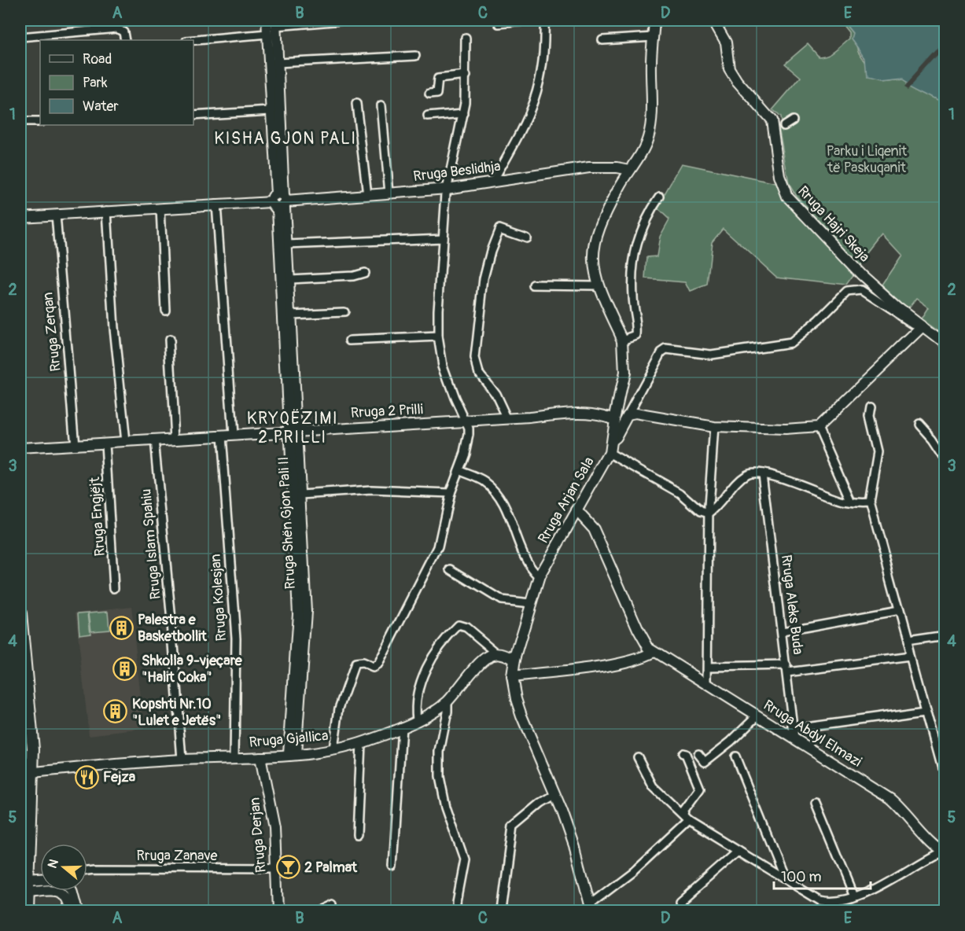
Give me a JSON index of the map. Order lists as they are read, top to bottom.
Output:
{
  "streets": {
    "street": [
      "Rruga Beslidhja",
      "Rruga Hajri Skeja",
      "Rruga Zerqan",
      "Rruga 2 Prilli",
      "Rruga Arjan Sala",
      "Rruga Engjëjt",
      "Rruga Shën Gjon Pali II",
      "Rruga Islam Spahiu",
      "Rruga Kolesjan",
      "Rruga Aleks Buda",
      "Rruga Abdyl Elmazi",
      "Rruga Gjallica",
      "Rruga Derjan",
      "Rruga Zanave"
    ]
  },
  "crossings": [
    ["Rruga Beslidhja", "Rruga Zerqan"],
    ["Rruga Beslidhja", "Rruga Arjan Sala"],
    ["Rruga Beslidhja", "Rruga Shën Gjon Pali II"],
    ["Rruga Zerqan", "Rruga 2 Prilli"],
    ["Rruga 2 Prilli", "Rruga Arjan Sala"],
    ["Rruga 2 Prilli", "Rruga Engjëjt"],
    ["Rruga 2 Prilli", "Rruga Shën Gjon Pali II"],
    ["Rruga 2 Prilli", "Rruga Islam Spahiu"],
    ["Rruga 2 Prilli", "Rruga Kolesjan"],
    ["Rruga Arjan Sala", "Rruga Abdyl Elmazi"],
    ["Rruga Shën Gjon Pali II", "Rruga Gjallica"],
    ["Rruga Islam Spahiu", "Rruga Gjallica"],
    ["Rruga Kolesjan", "Rruga Gjallica"],
    ["Rruga Aleks Buda", "Rruga Abdyl Elmazi"],
    ["Rruga Gjallica", "Rruga Derjan"],
    ["Rruga Derjan", "Rruga Zanave"]
  ],
  "districts": ["KISHA GJON PALI", "KRYQËZIMI 2 PRILLI"],
  "parks": ["Parku i Liqenit të Paskuqanit"],
  "places": {
    "building": ["Palestra e Basketbollit", "Shkolla 9-vjeçare \"Halit Coka\"", "Kopshti Nr.10 \"Lulet e Jetës\""],
    "restaurant": ["Fejza"],
    "bar": ["2 Palmat"]
  },
  "legend": ["Road", "Park", "Water"],
  "scale_bar": "100 m",
  "north": "left",
  "grid": {
    "columns": [
      "A",
      "B",
      "C",
      "D",
      "E"
    ],
    "rows": [
      "1",
      "2",
      "3",
      "4",
      "5"
    ]
  }
}
